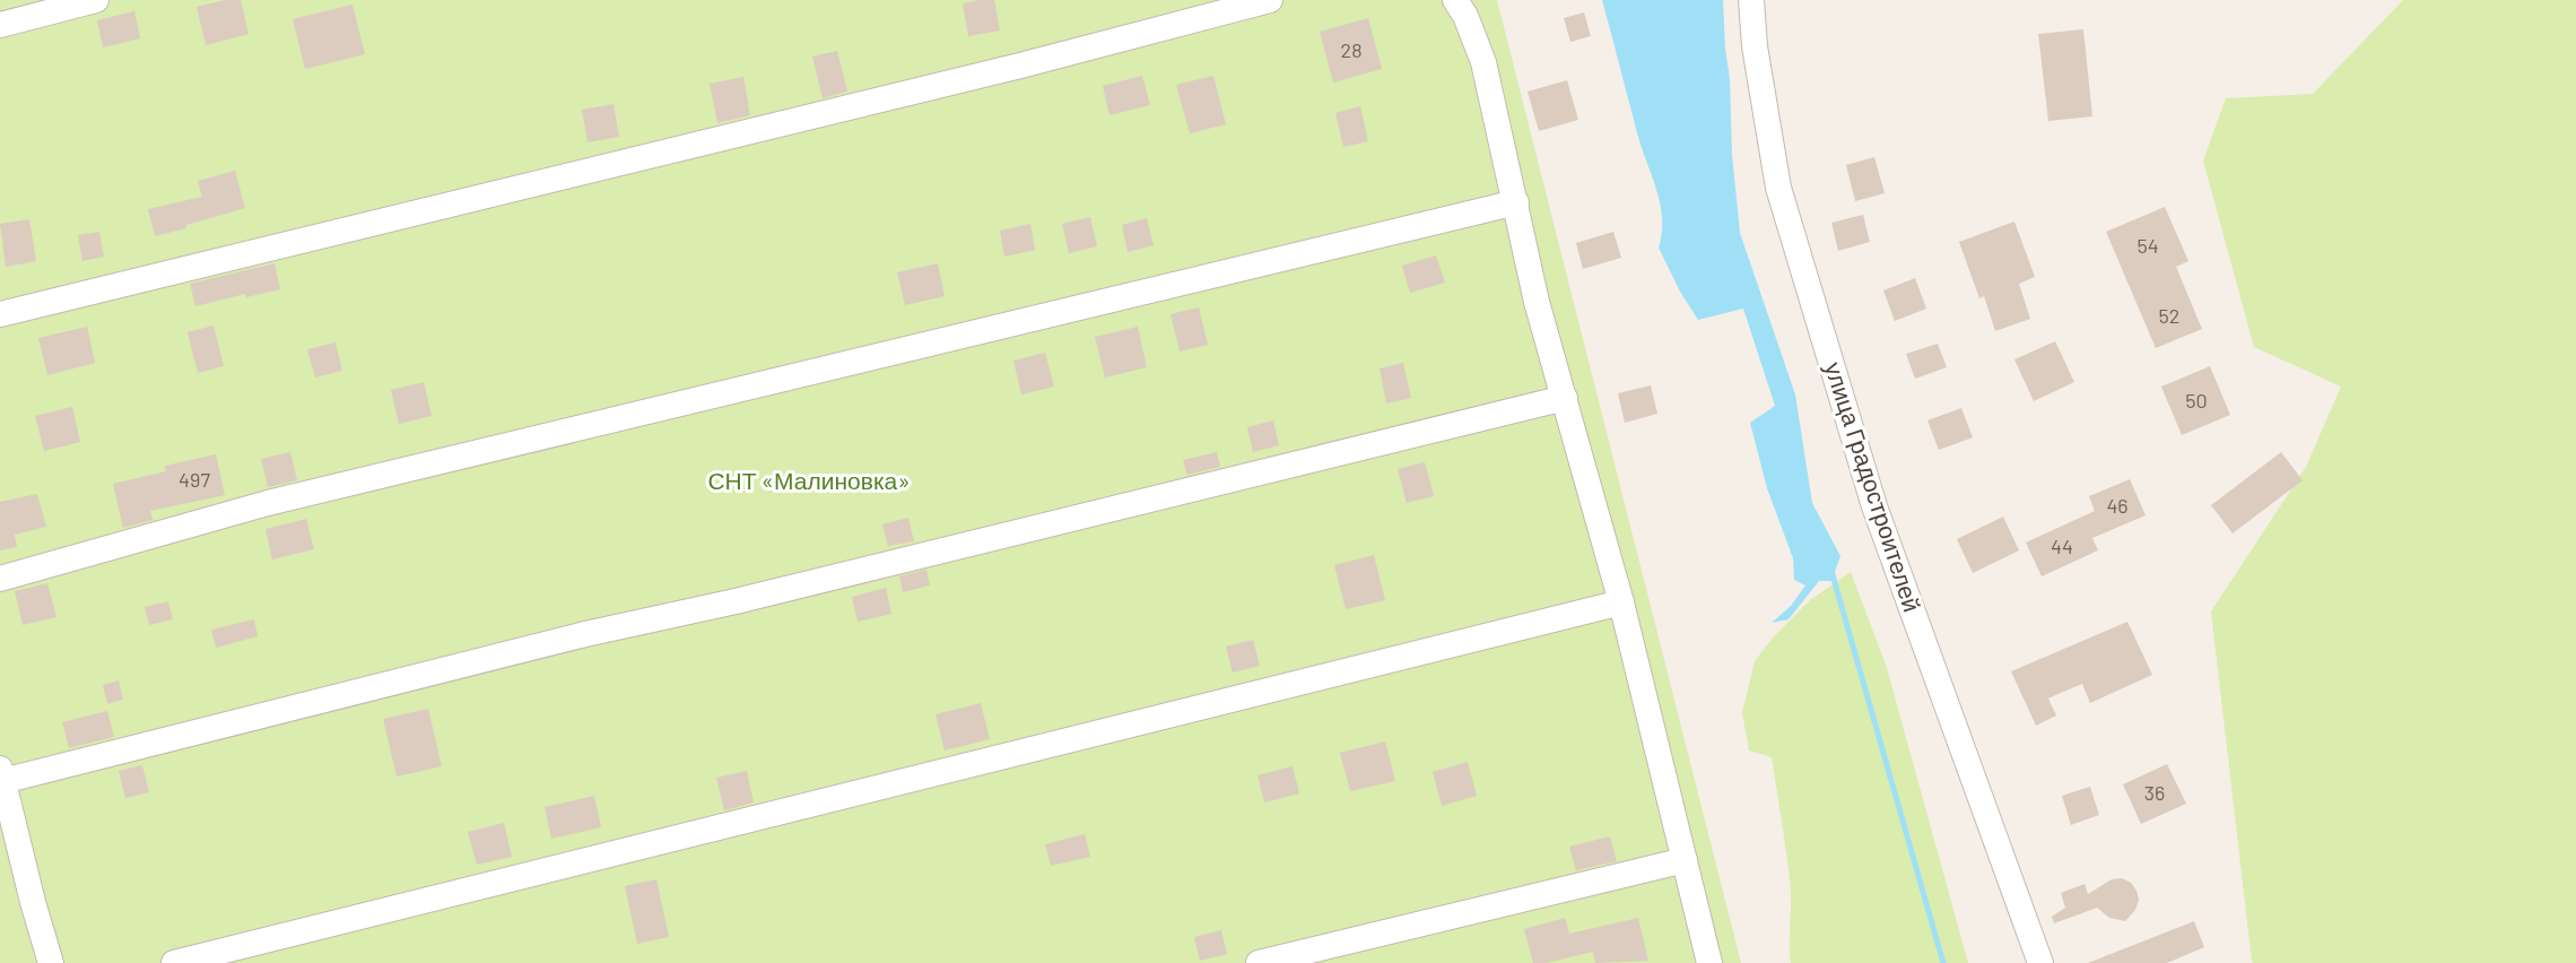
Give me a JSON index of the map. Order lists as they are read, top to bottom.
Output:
{
  "streets": {
    "street": ["улица Градостроителей"]
  },
  "parks": ["СНТ «Малиновка»"],
  "house_numbers": [
    "28",
    "54",
    "52",
    "50",
    "497",
    "46",
    "44",
    "36"
  ]
}
